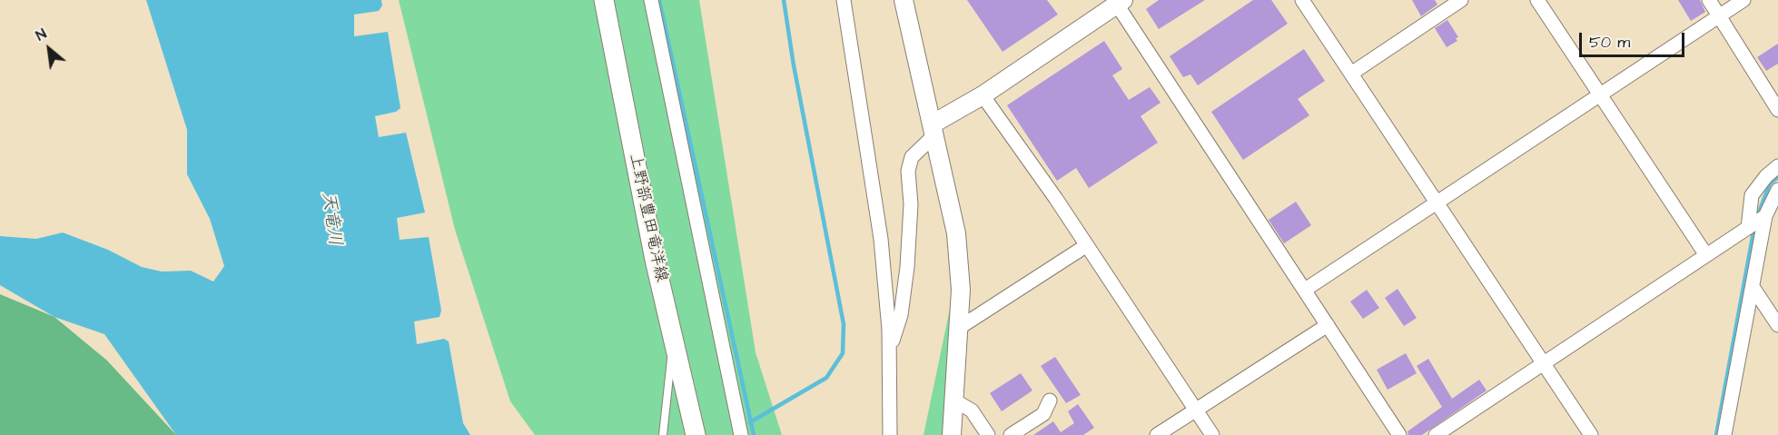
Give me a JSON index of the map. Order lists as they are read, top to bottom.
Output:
{
  "streets": {
    "main road": ["上野部豊田竜洋線"]
  },
  "water": ["天竜川"],
  "scale_bar": "50 m",
  "north": "top left"
}
